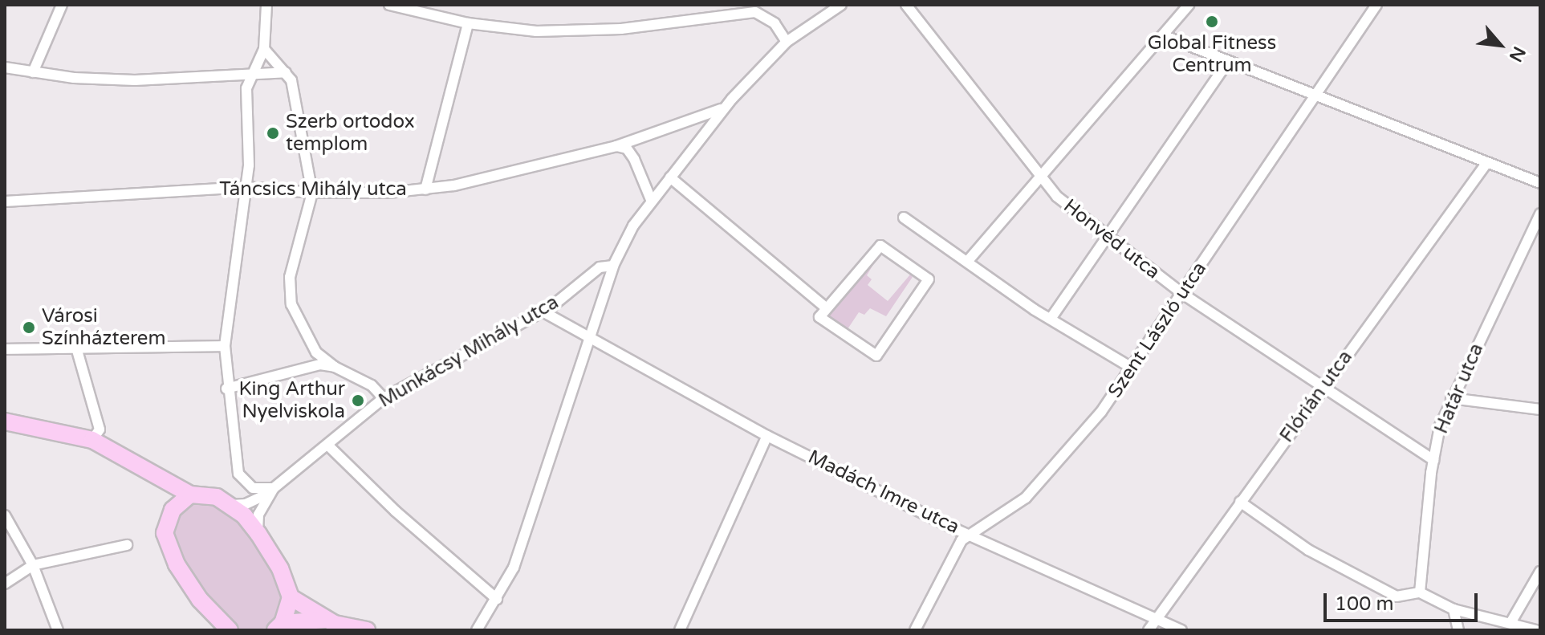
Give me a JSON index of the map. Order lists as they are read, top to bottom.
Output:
{
  "streets": {
    "street": [
      "Táncsics Mihály utca",
      "Honvéd utca",
      "Szent László utca",
      "Munkácsy Mihály utca",
      "Határ utca",
      "Flórián utca",
      "Madách Imre utca"
    ]
  },
  "crossings": [
    ["Honvéd utca", "Szent László utca"],
    ["Honvéd utca", "Határ utca"],
    ["Honvéd utca", "Flórián utca"],
    ["Szent László utca", "Madách Imre utca"],
    ["Munkácsy Mihály utca", "Madách Imre utca"],
    ["Flórián utca", "Madách Imre utca"]
  ],
  "places": [
    "Global Fitness Centrum",
    "Szerb ortodox templom",
    "Városi Színházterem",
    "King Arthur Nyelviskola"
  ],
  "scale_bar": "100 m",
  "north": "bottom right"
}
